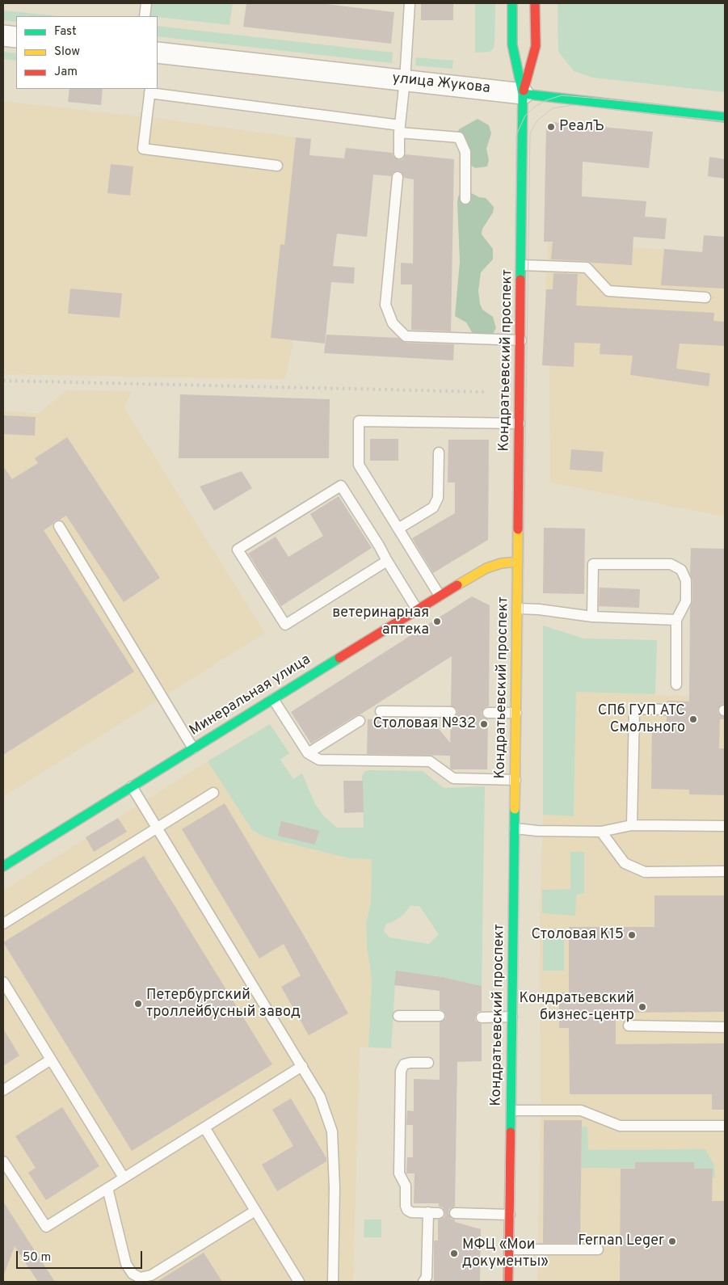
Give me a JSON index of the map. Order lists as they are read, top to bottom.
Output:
{
  "streets": {
    "main road": ["улица Жукова", "Кондратьевский проспект", "Минеральная улица"]
  },
  "crossings": [
    ["улица Жукова", "Кондратьевский проспект"],
    ["Кондратьевский проспект", "Минеральная улица"]
  ],
  "places": [
    "РеалЪ",
    "ветеринарная аптека",
    "СПб ГУП АТС Смольного",
    "Столовая №32",
    "Столовая К15",
    "Петербургский троллейбусный завод",
    "Кондратьевский бизнес-центр",
    "Fernan Leger",
    "МФЦ «Мои документы»"
  ],
  "legend": ["Fast", "Slow", "Jam"],
  "scale_bar": "50 m"
}
